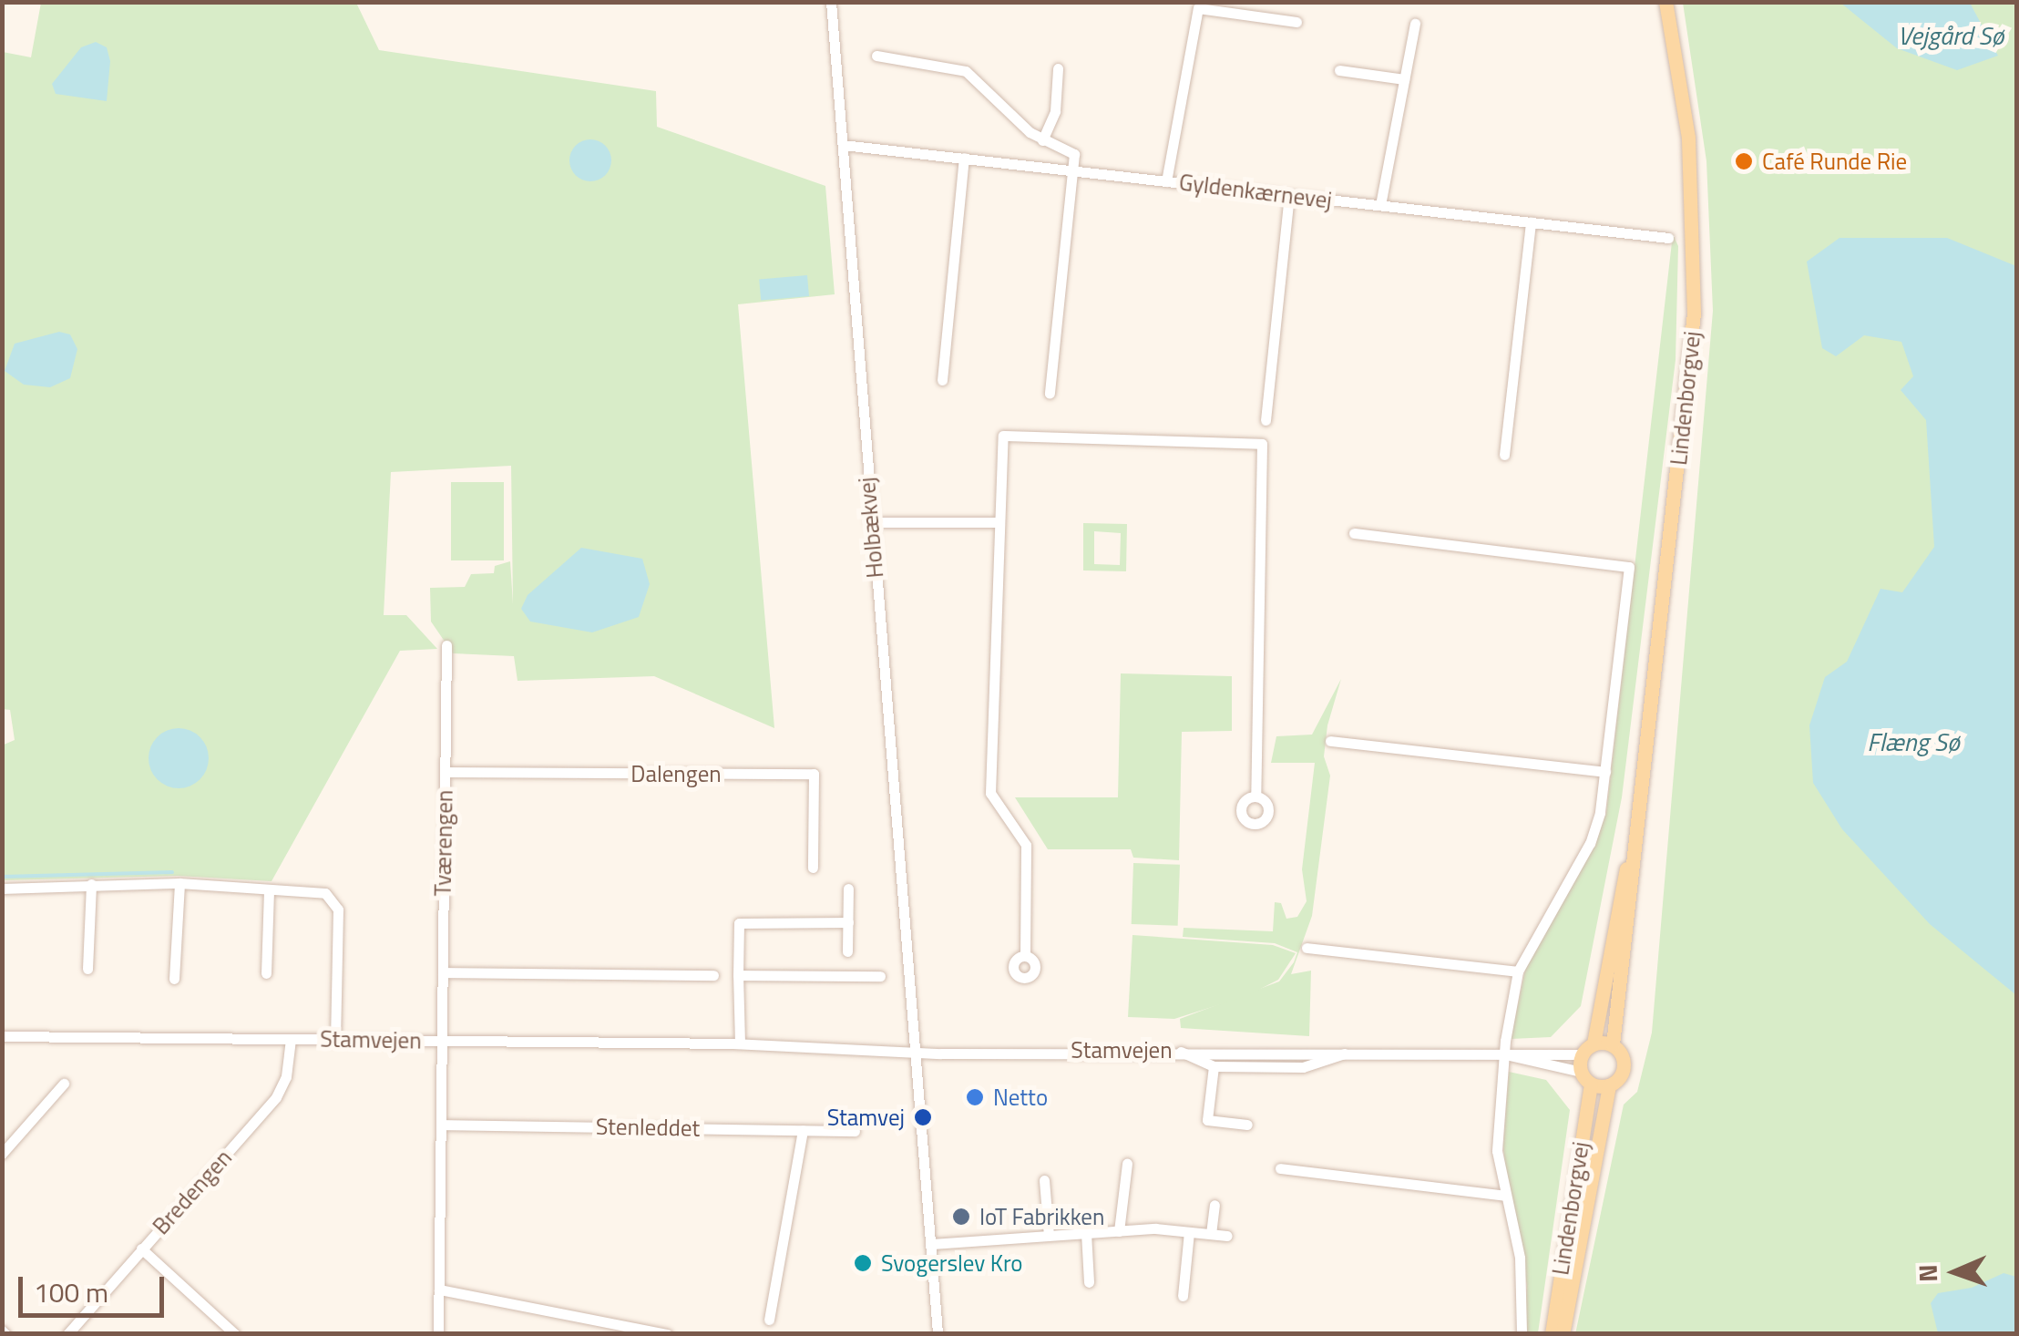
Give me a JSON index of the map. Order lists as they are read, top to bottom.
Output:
{
  "streets": {
    "main road": ["Lindenborgvej"],
    "street": [
      "Gyldenkærnevej",
      "Holbækvej",
      "Dalengen",
      "Tværengen",
      "Stamvejen",
      "Stenleddet",
      "Bredengen"
    ]
  },
  "crossings": [
    ["Gyldenkærnevej", "Holbækvej"],
    ["Lindenborgvej", "Stamvejen"],
    ["Holbækvej", "Stamvejen"],
    ["Dalengen", "Tværengen"],
    ["Tværengen", "Stamvejen"],
    ["Tværengen", "Stenleddet"],
    ["Stamvejen", "Bredengen"]
  ],
  "water": ["Vejgård Sø", "Flæng Sø"],
  "places": [
    "Café Runde Rie",
    "Netto",
    "Stamvej",
    "IoT Fabrikken",
    "Svogerslev Kro"
  ],
  "scale_bar": "100 m",
  "north": "left"
}
